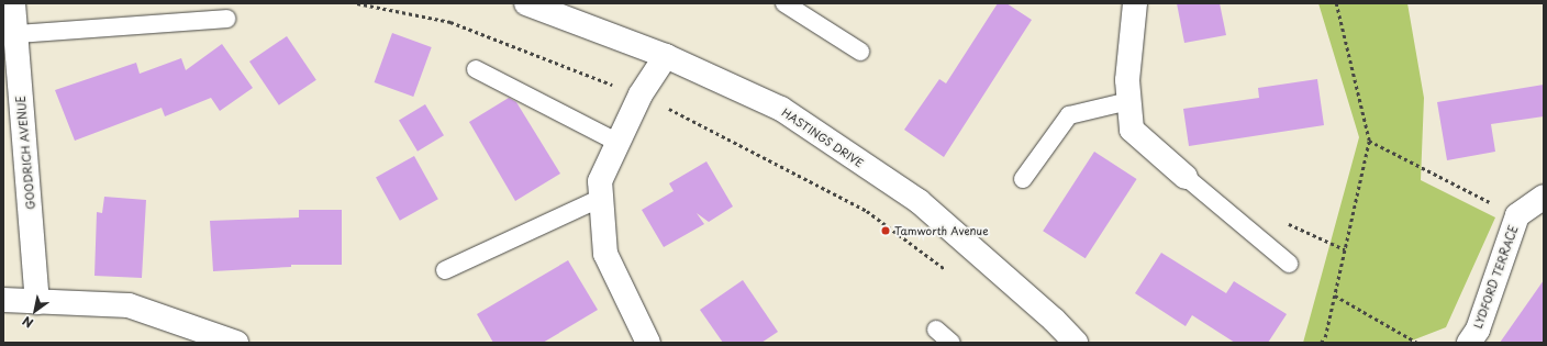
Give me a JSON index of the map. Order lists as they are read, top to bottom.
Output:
{
  "streets": {
    "street": ["HASTINGS DRIVE", "GOODRICH AVENUE", "LYDFORD TERRACE"]
  },
  "places": ["Tamworth Avenue"],
  "north": "bottom left"
}
